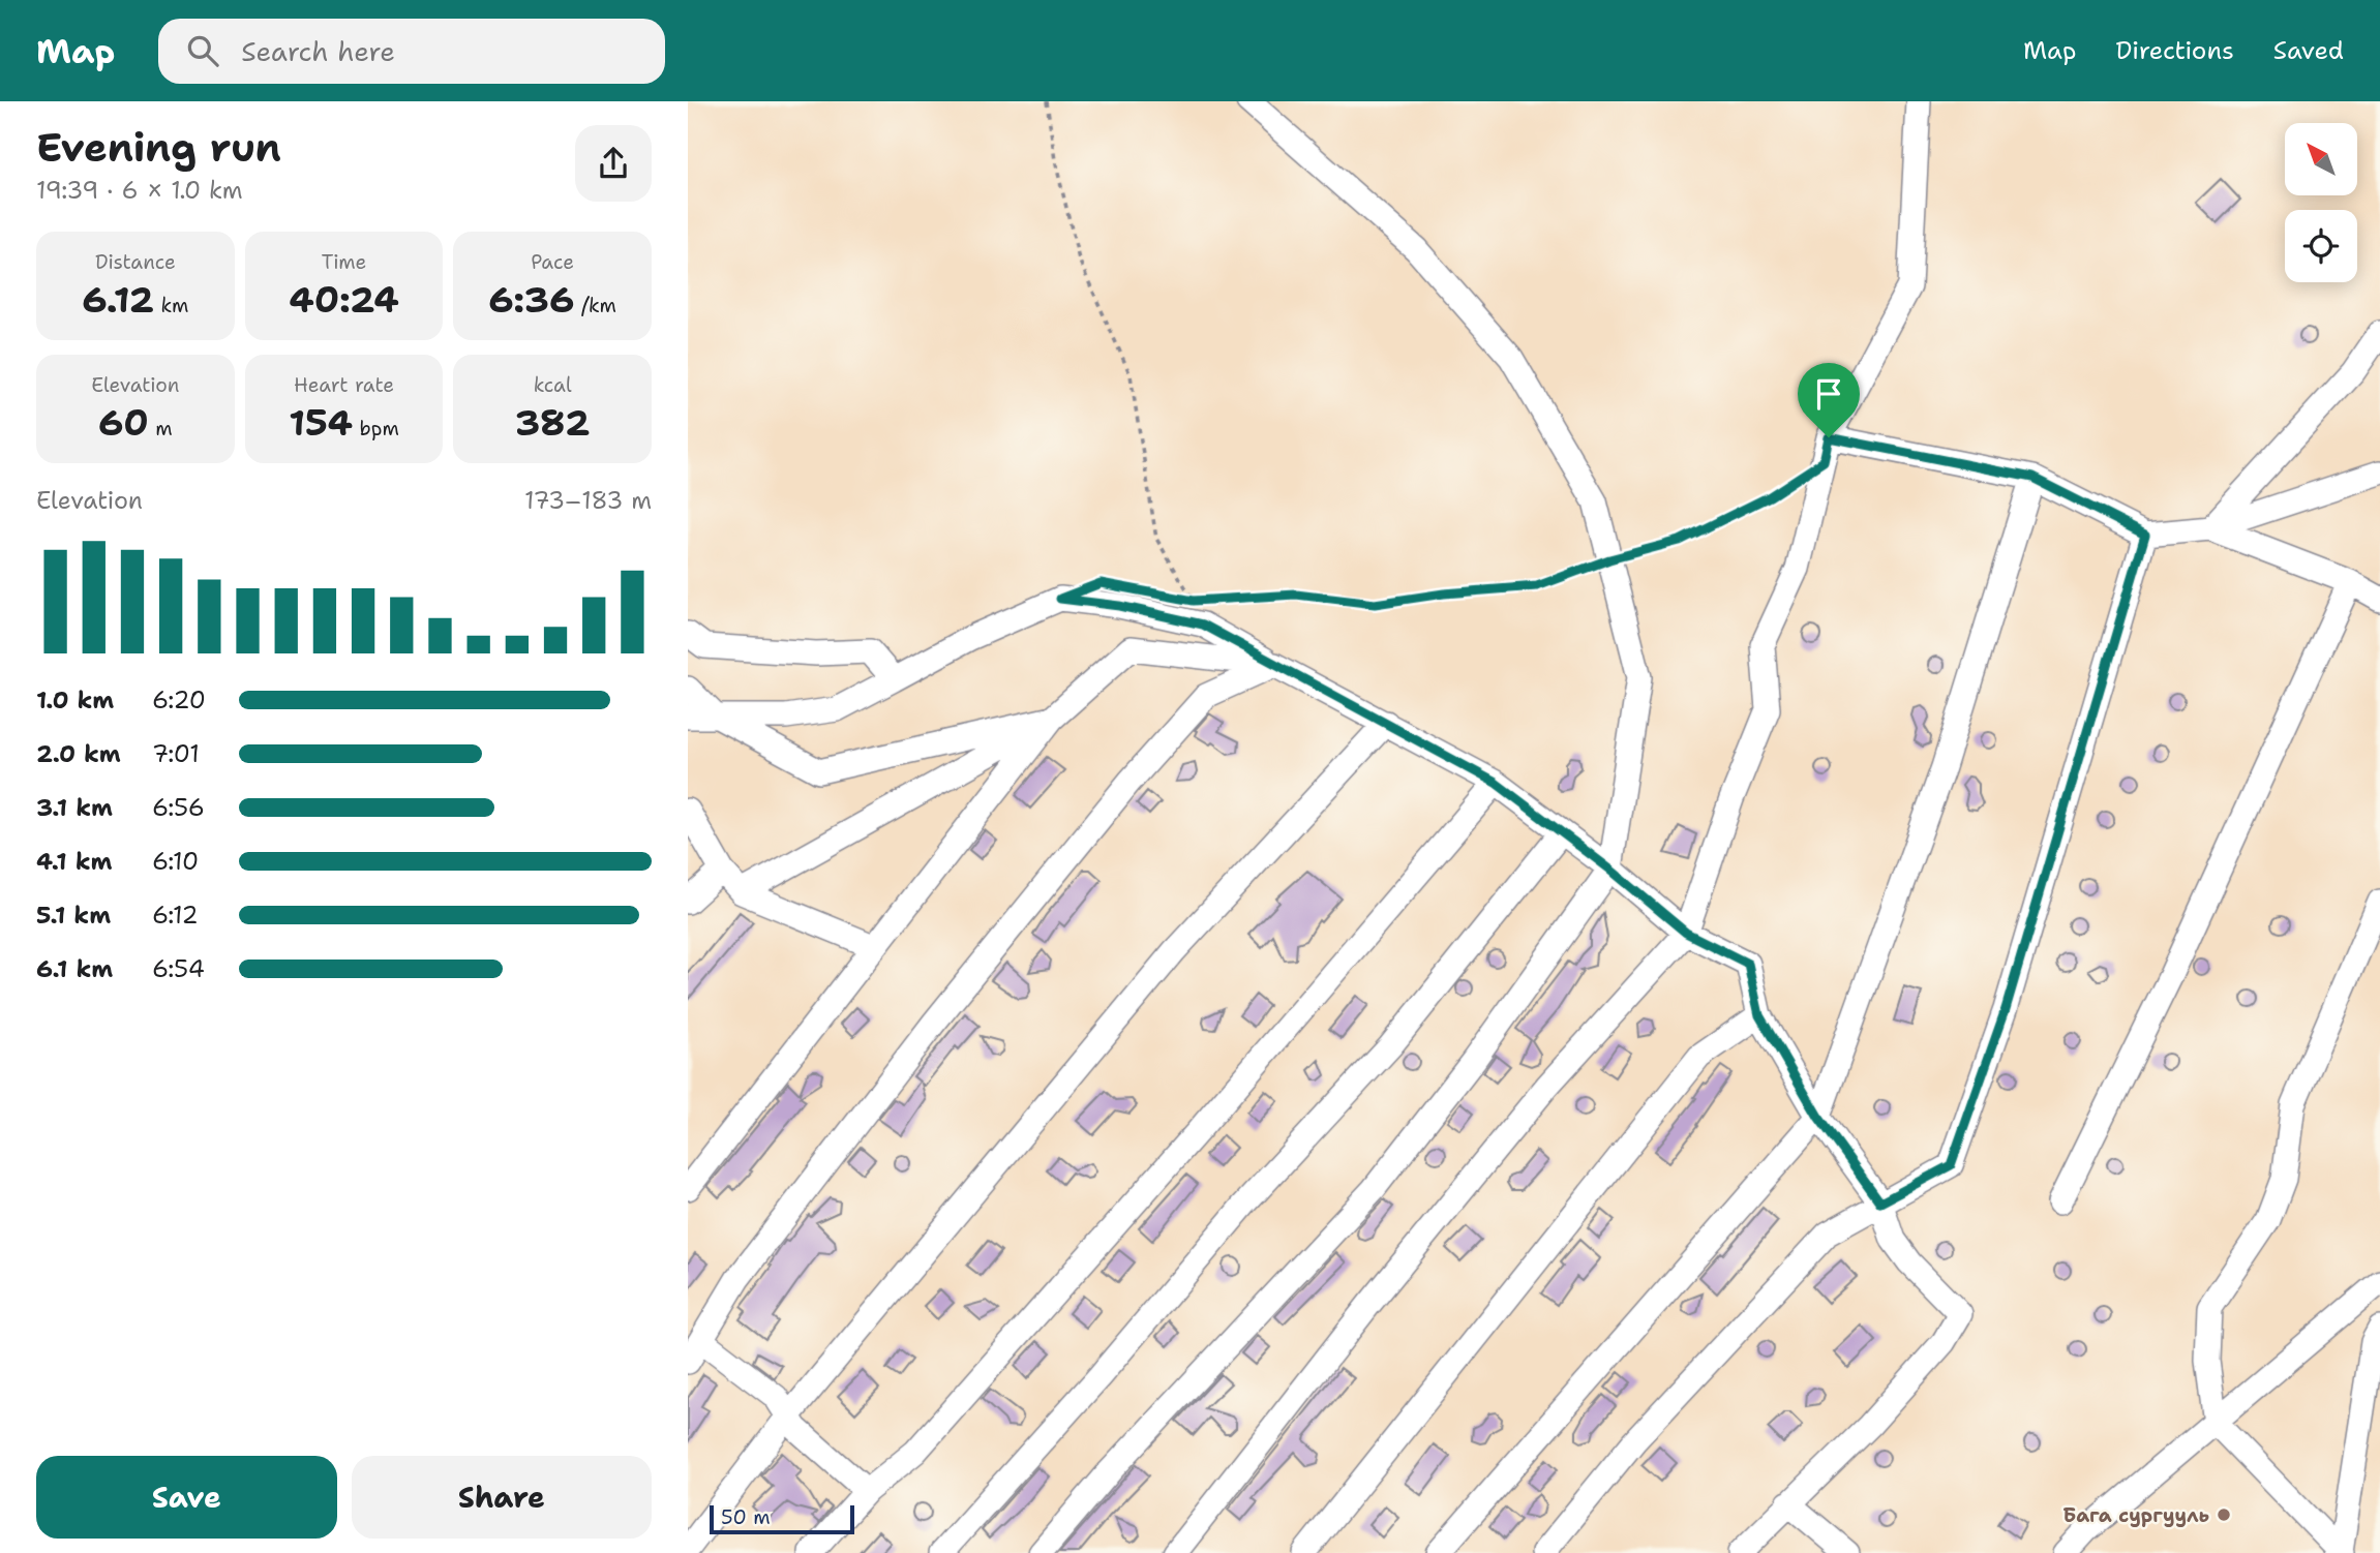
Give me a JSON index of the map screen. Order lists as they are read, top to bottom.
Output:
{
  "places": ["Бага сургууль"],
  "scale_bar": "50 m",
  "north": "top left",
  "page": {
    "header": "Map",
    "search": "Search here",
    "nav": ["Map", "Directions", "Saved"],
    "heading": ["Evening run", "19:39 · 6 × 1.0 km"],
    "stats": [
      ["Distance", "6.12 km"],
      ["Time", "40:24"],
      ["Pace", "6:36 /km"],
      ["Elevation", "60 m"],
      ["Heart rate", "154 bpm"],
      ["kcal", "382"]
    ],
    "chart": ["Elevation", "173–183 m"],
    "list": [
      {
        "name": "1.0 km",
        "note": "6:20"
      },
      {
        "name": "2.0 km",
        "note": "7:01"
      },
      {
        "name": "3.1 km",
        "note": "6:56"
      },
      {
        "name": "4.1 km",
        "note": "6:10"
      },
      {
        "name": "5.1 km",
        "note": "6:12"
      },
      {
        "name": "6.1 km",
        "note": "6:54"
      }
    ],
    "buttons": ["Save", "Share"],
    "scale": "50 m"
  }
}
